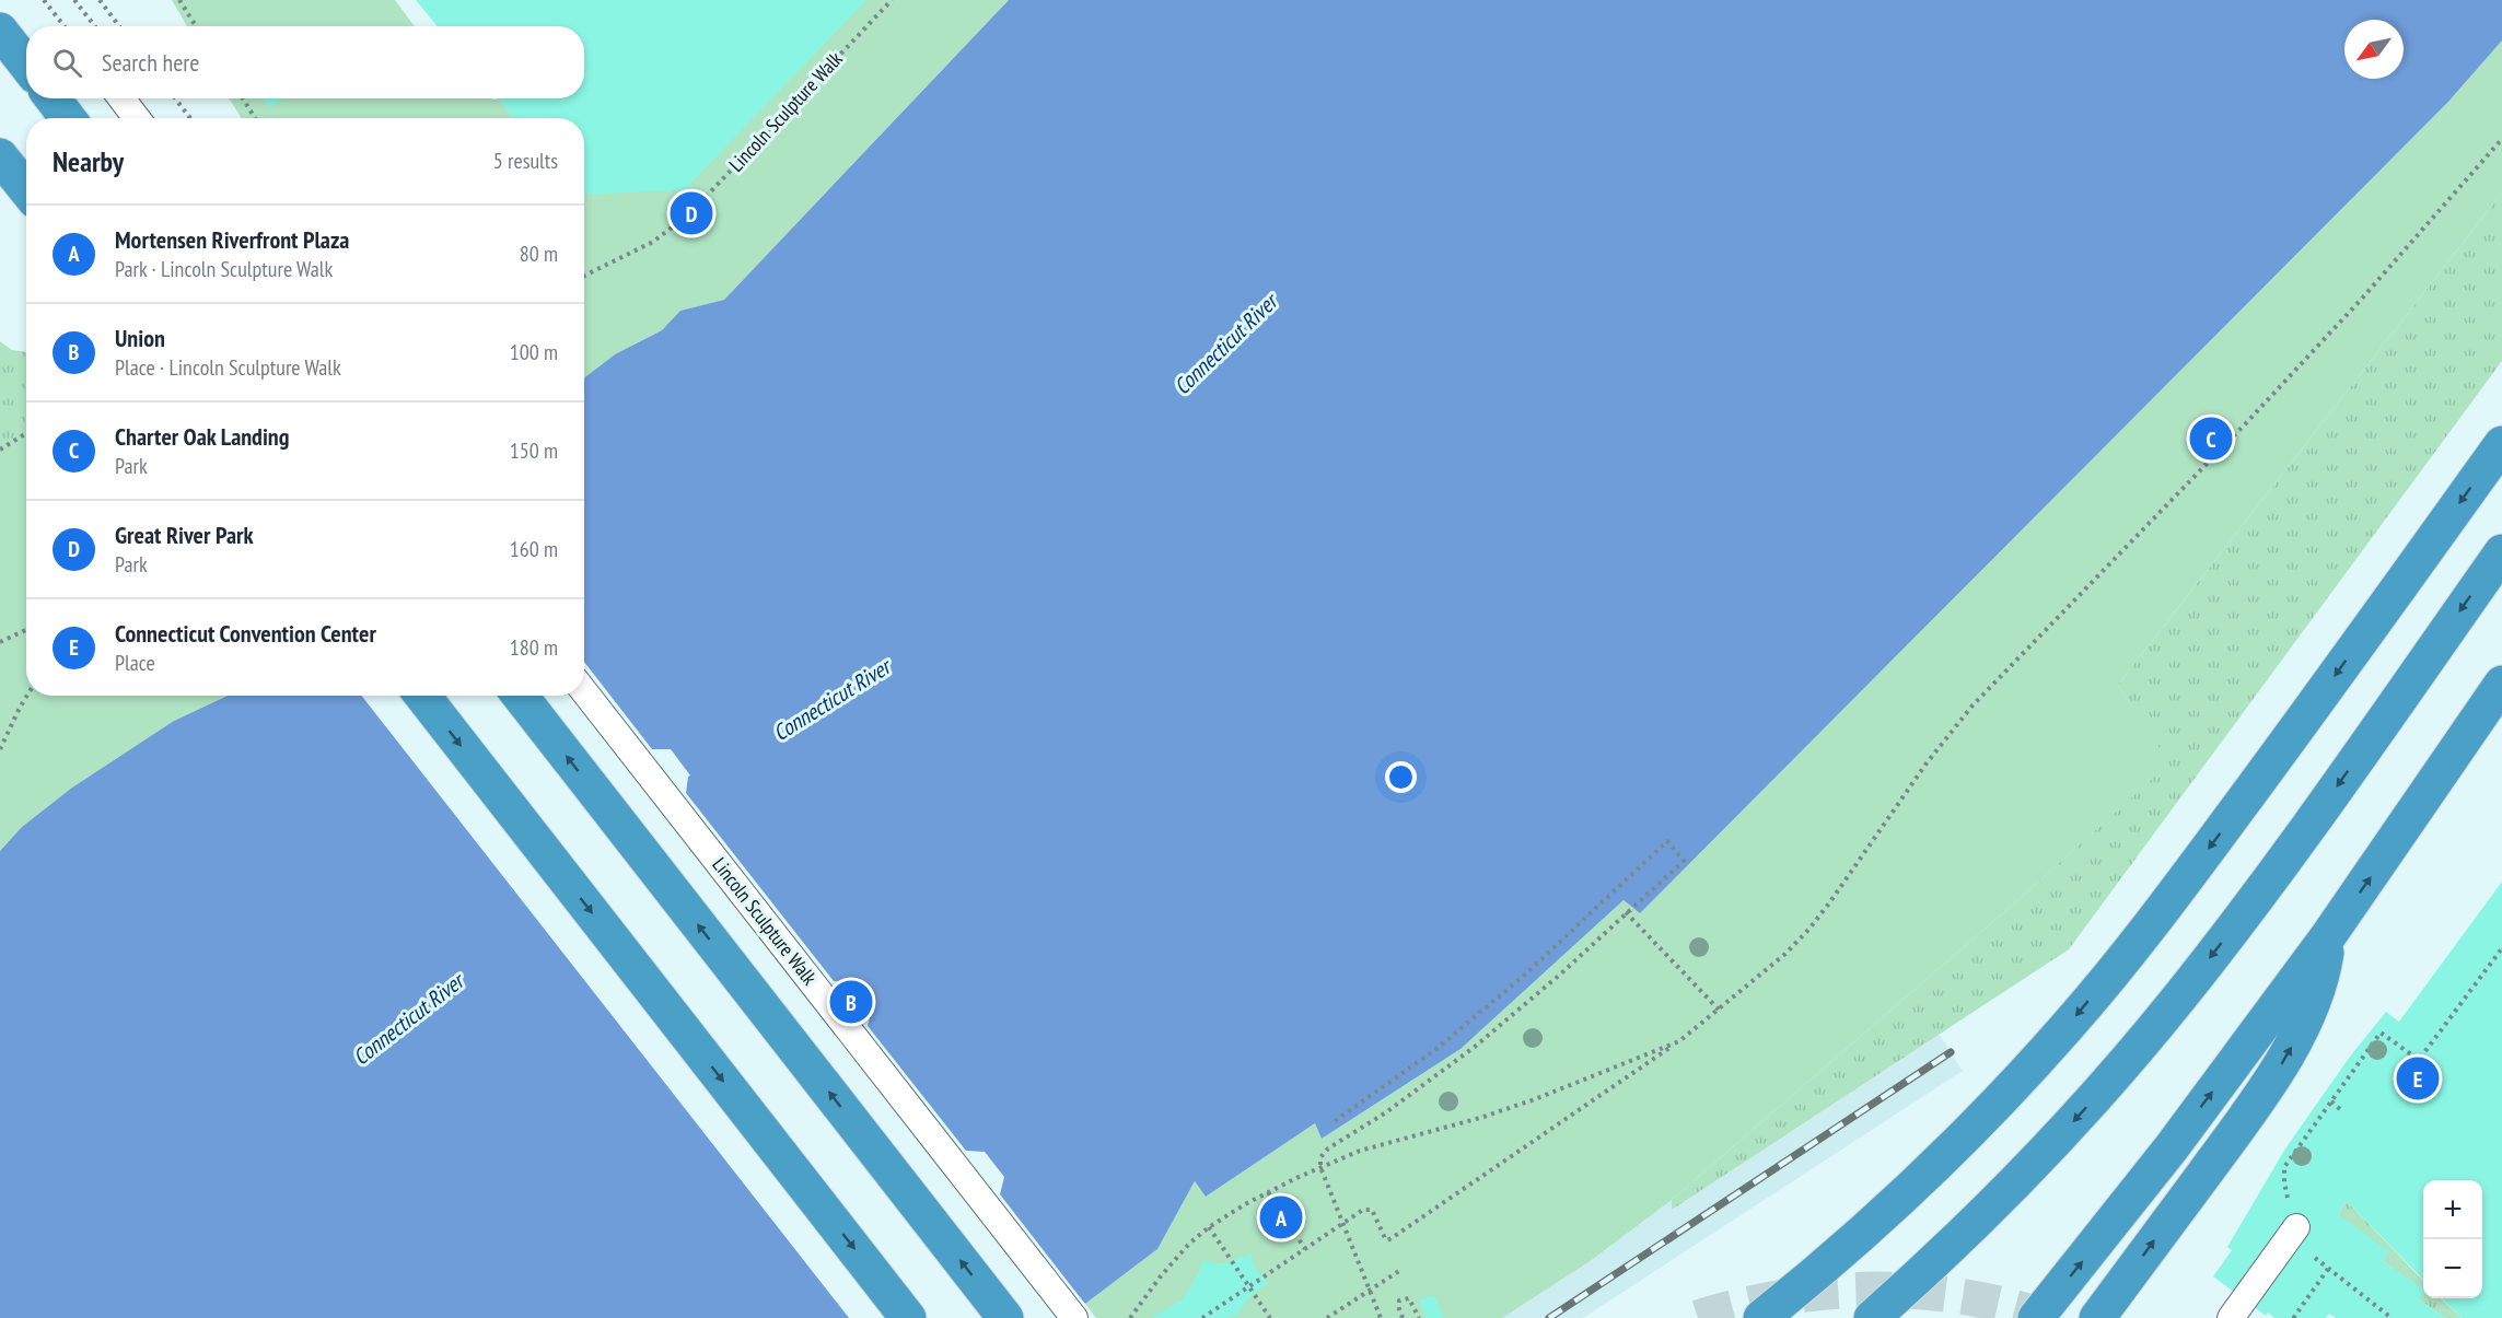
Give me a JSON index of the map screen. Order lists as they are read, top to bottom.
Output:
{
  "streets": {
    "street": ["Lincoln Sculpture Walk"]
  },
  "water": ["Connecticut River"],
  "north": "bottom left",
  "page": {
    "search": "Search here",
    "heading": ["Nearby", "5 results"],
    "pins": [
      "D",
      "C",
      "B",
      "E",
      "A"
    ],
    "list": [
      {
        "mark": "A",
        "name": "Mortensen Riverfront Plaza",
        "note": "Park · Lincoln Sculpture Walk",
        "value": "80 m"
      },
      {
        "mark": "B",
        "name": "Union",
        "note": "Place · Lincoln Sculpture Walk",
        "value": "100 m"
      },
      {
        "mark": "C",
        "name": "Charter Oak Landing",
        "note": "Park",
        "value": "150 m"
      },
      {
        "mark": "D",
        "name": "Great River Park",
        "note": "Park",
        "value": "160 m"
      },
      {
        "mark": "E",
        "name": "Connecticut Convention Center",
        "note": "Place",
        "value": "180 m"
      }
    ],
    "map_buttons": ["+", "−"]
  }
}
